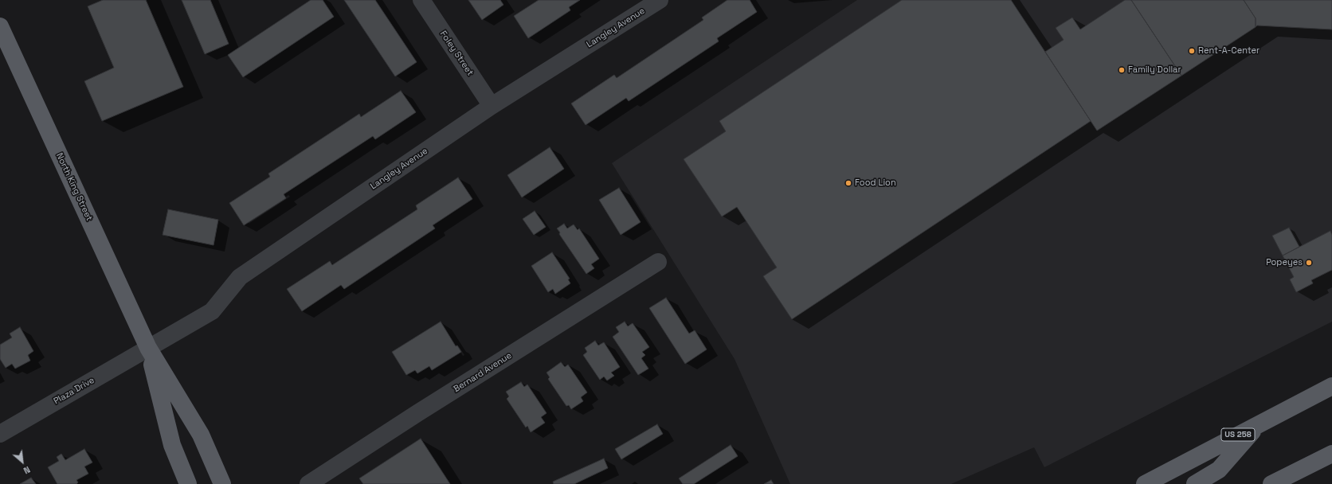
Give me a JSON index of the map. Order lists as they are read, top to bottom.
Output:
{
  "streets": {
    "main road": ["North King Street", "US 258"],
    "street": [
      "Langley Avenue",
      "Foley Street",
      "Bernard Avenue",
      "Plaza Drive"
    ]
  },
  "crossings": [
    ["Langley Avenue", "Foley Street"],
    ["Langley Avenue", "North King Street"],
    ["Langley Avenue", "Plaza Drive"],
    ["North King Street", "Plaza Drive"]
  ],
  "places": [
    "Rent-A-Center",
    "Family Dollar",
    "Food Lion",
    "Popeyes"
  ],
  "north": "bottom right"
}
